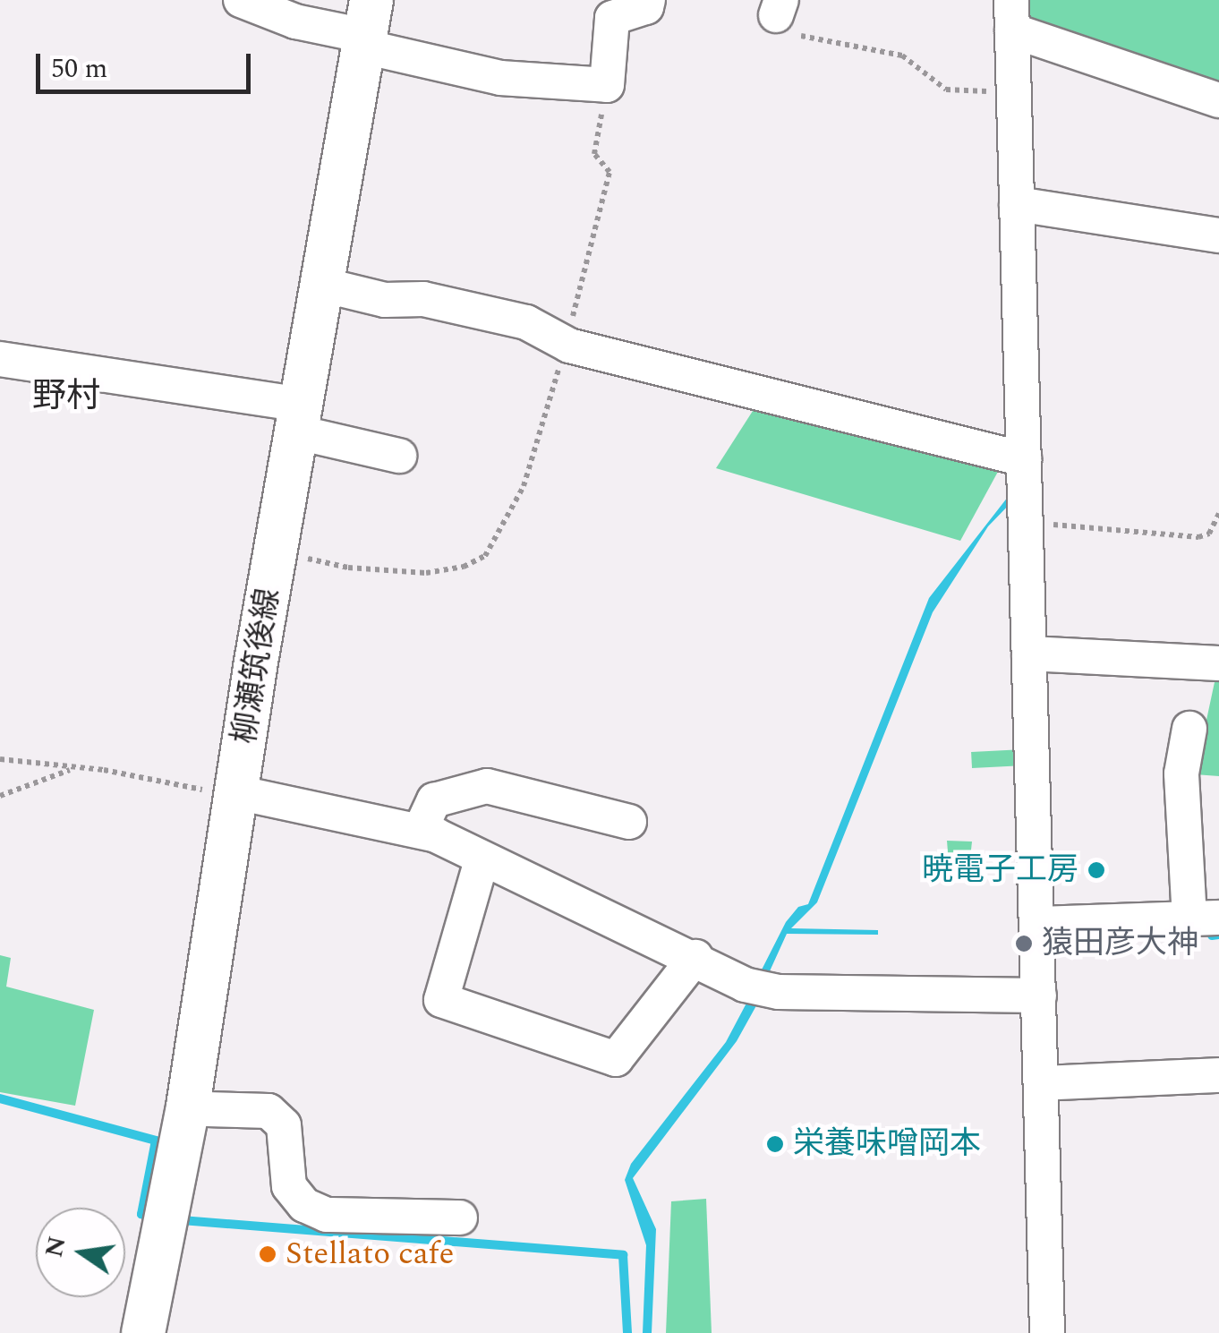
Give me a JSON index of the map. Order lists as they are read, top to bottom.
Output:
{
  "streets": {
    "main road": ["柳瀬筑後線"]
  },
  "districts": ["野村"],
  "places": [
    "暁電子工房",
    "猿田彦大神",
    "栄養味噌岡本",
    "Stellato cafe"
  ],
  "scale_bar": "50 m",
  "north": "left"
}
